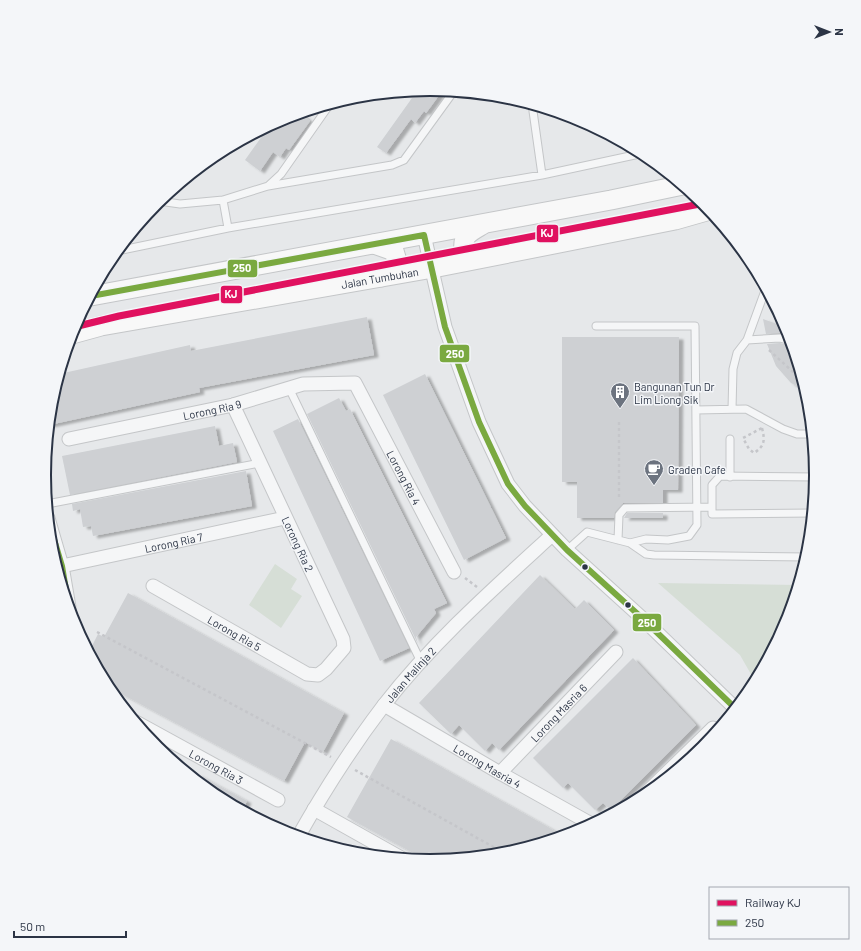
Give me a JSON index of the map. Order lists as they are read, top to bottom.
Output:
{
  "streets": {
    "main road": ["Jalan Tumbuhan"],
    "street": [
      "Lorong Ria 9",
      "Lorong Ria 4",
      "Lorong Ria 7",
      "Lorong Ria 2",
      "Lorong Ria 5",
      "Jalan Malinja 2",
      "Lorong Masria 6",
      "Lorong Ria 3",
      "Lorong Masria 4"
    ]
  },
  "crossings": [
    ["Lorong Ria 9", "Lorong Ria 4"],
    ["Lorong Ria 9", "Lorong Ria 2"],
    ["Lorong Ria 7", "Lorong Ria 2"],
    ["Lorong Ria 2", "Lorong Ria 5"],
    ["Jalan Malinja 2", "Lorong Masria 4"],
    ["Lorong Masria 6", "Lorong Masria 4"]
  ],
  "places": {
    "building": ["Bangunan Tun Dr Lim Liong Sik"],
    "cafe": ["Graden Cafe"]
  },
  "lines": ["rail line KJ", "transit line 250"],
  "legend": ["Railway KJ", "250"],
  "scale_bar": "50 m",
  "north": "right"
}
